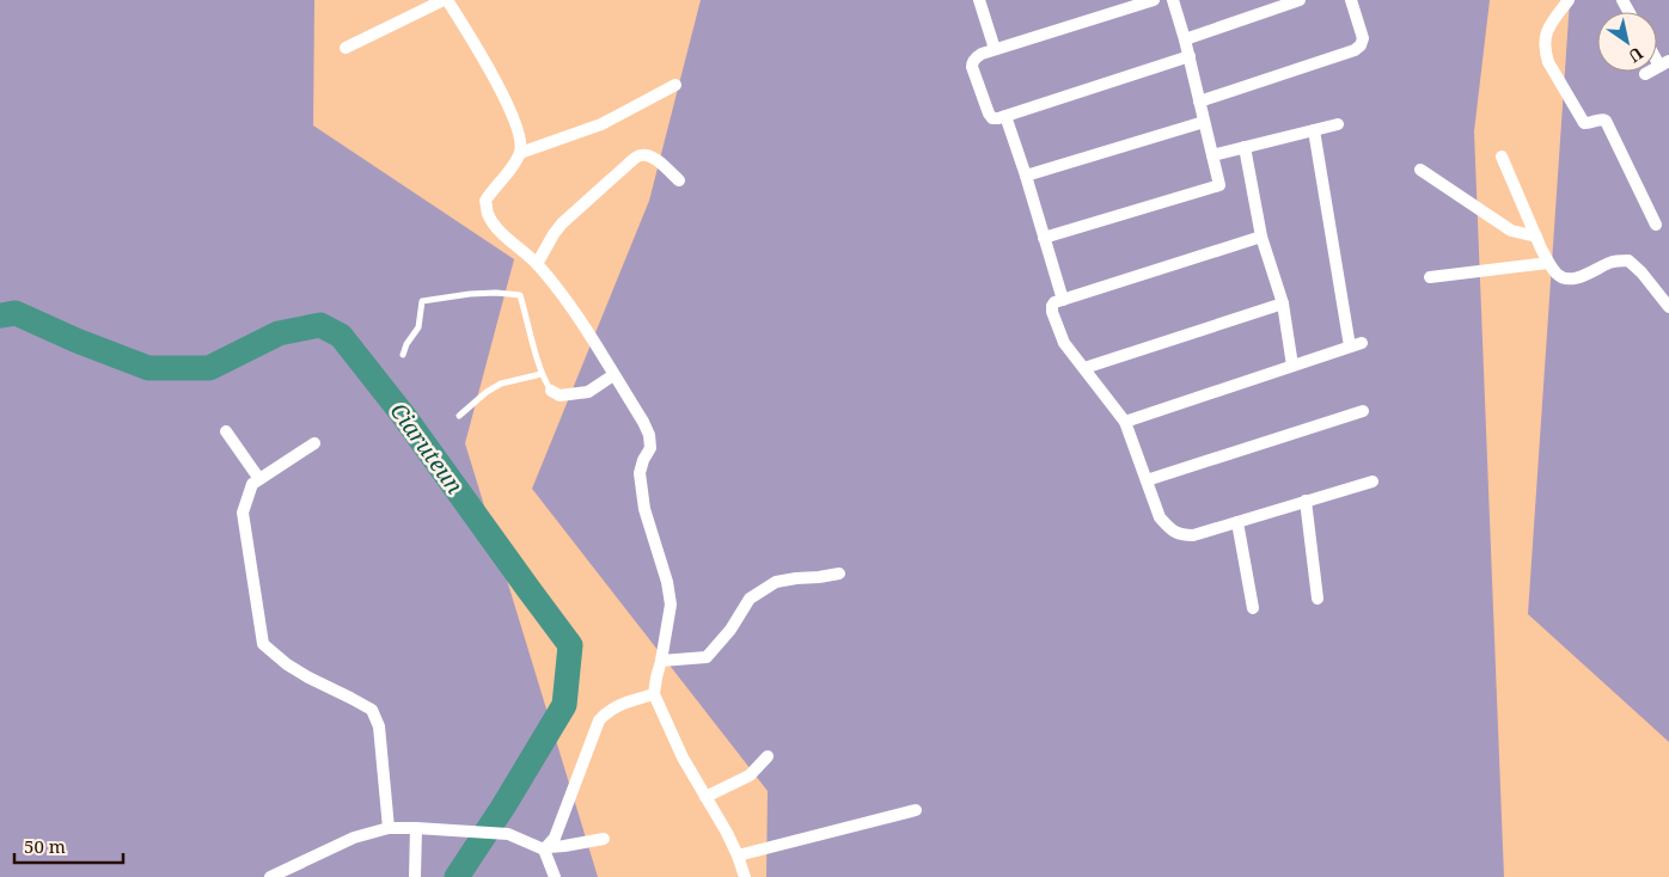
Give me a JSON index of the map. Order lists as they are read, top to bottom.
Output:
{
  "water": ["Ciaruteun"],
  "scale_bar": "50 m",
  "north": "bottom right"
}
